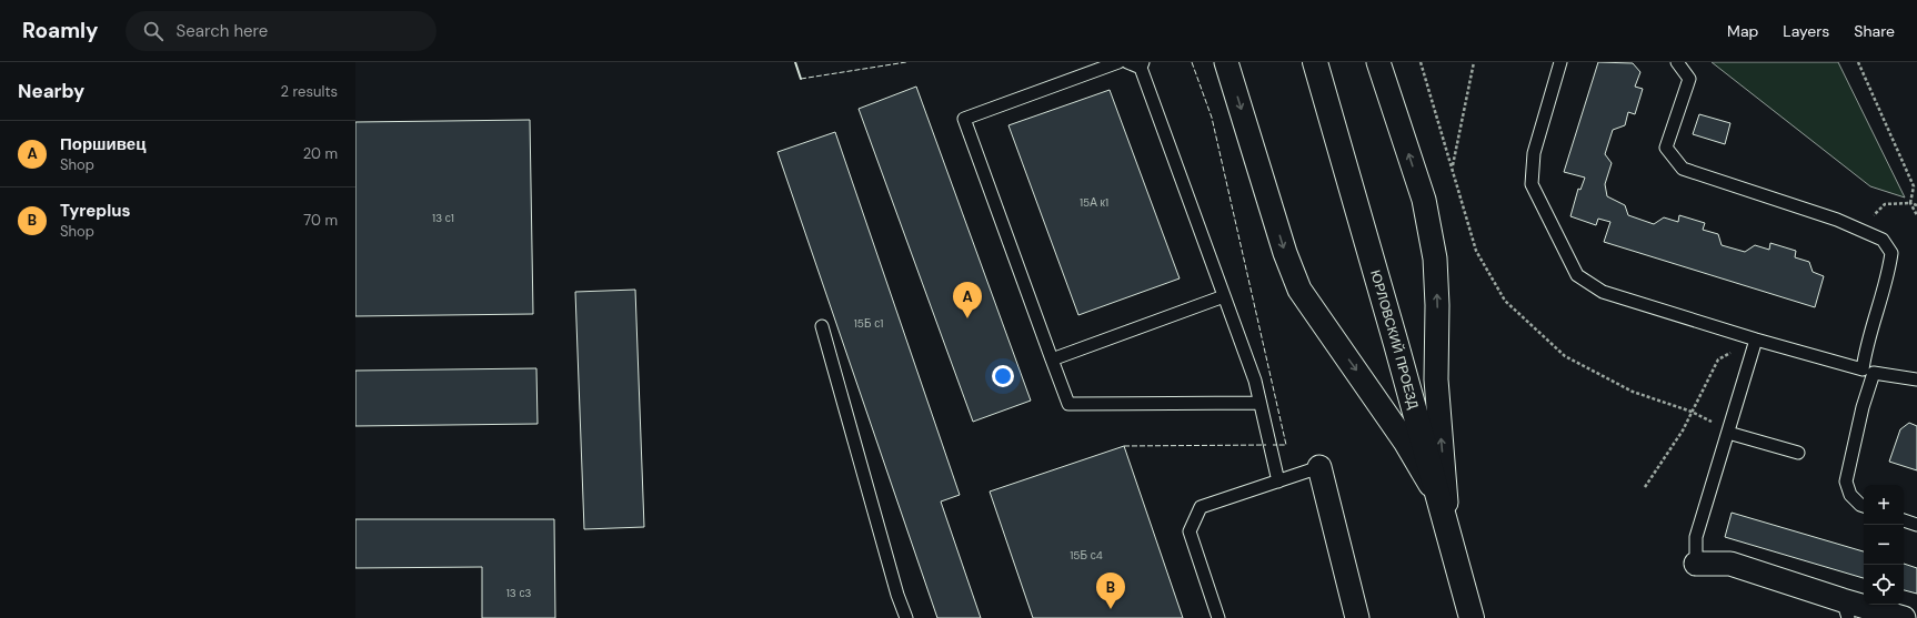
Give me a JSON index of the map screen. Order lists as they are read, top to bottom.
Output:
{
  "streets": {
    "main road": ["ЮРЛОВСКИЙ ПРОЕЗД"]
  },
  "house_numbers": [
    "15А к1",
    "13 с1",
    "15Б с1",
    "15Б с4",
    "13 с3"
  ],
  "page": {
    "header": "Roamly",
    "search": "Search here",
    "nav": ["Map", "Layers", "Share"],
    "heading": ["Nearby", "2 results"],
    "list": [
      {
        "mark": "A",
        "name": "Поршивец",
        "note": "Shop",
        "value": "20 m"
      },
      {
        "mark": "B",
        "name": "Tyreplus",
        "note": "Shop",
        "value": "70 m"
      }
    ],
    "pins": ["A", "B"],
    "map_buttons": ["+", "−"]
  }
}
